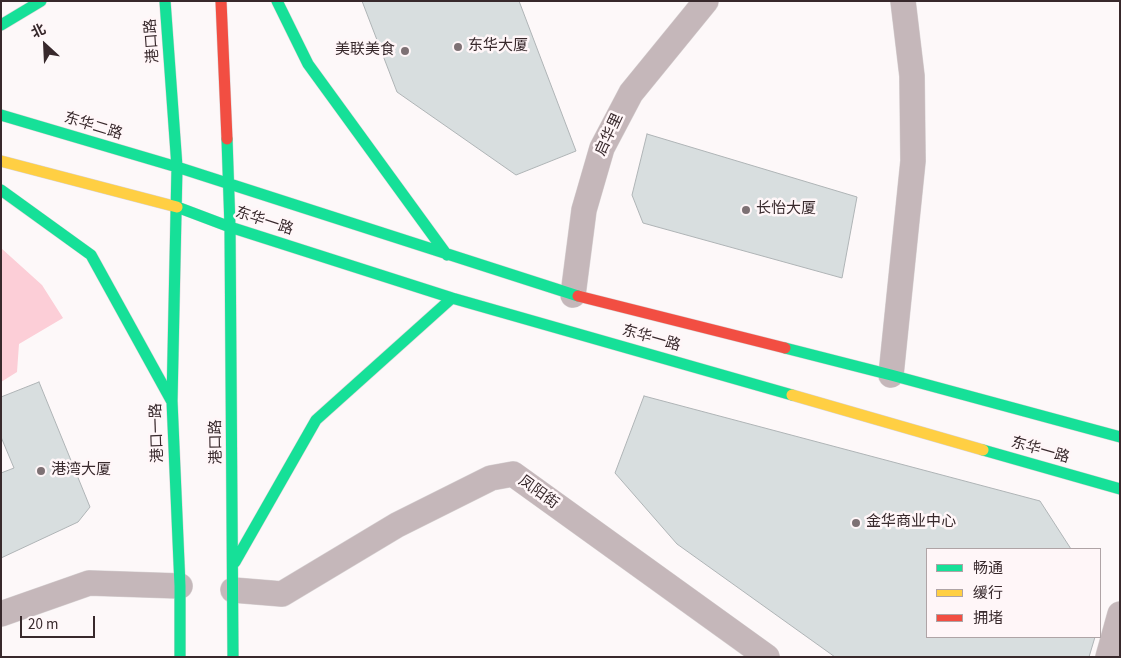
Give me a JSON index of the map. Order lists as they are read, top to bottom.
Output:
{
  "streets": {
    "main road": [
      "港口路",
      "东华二路",
      "东华一路",
      "港口一路"
    ],
    "street": ["启华里", "凤阳街"]
  },
  "crossings": [
    ["港口路", "东华二路"],
    ["港口路", "东华一路"],
    ["港口路", "港口一路"],
    ["港口路", "凤阳街"],
    ["东华二路", "东华一路"],
    ["启华里", "东华一路"],
    ["东华一路", "港口一路"]
  ],
  "places": [
    "东华大厦",
    "美联美食",
    "长怡大厦",
    "港湾大厦",
    "金华商业中心"
  ],
  "legend": ["畅通", "缓行", "拥堵"],
  "scale_bar": "20 m",
  "north": "top left"
}
